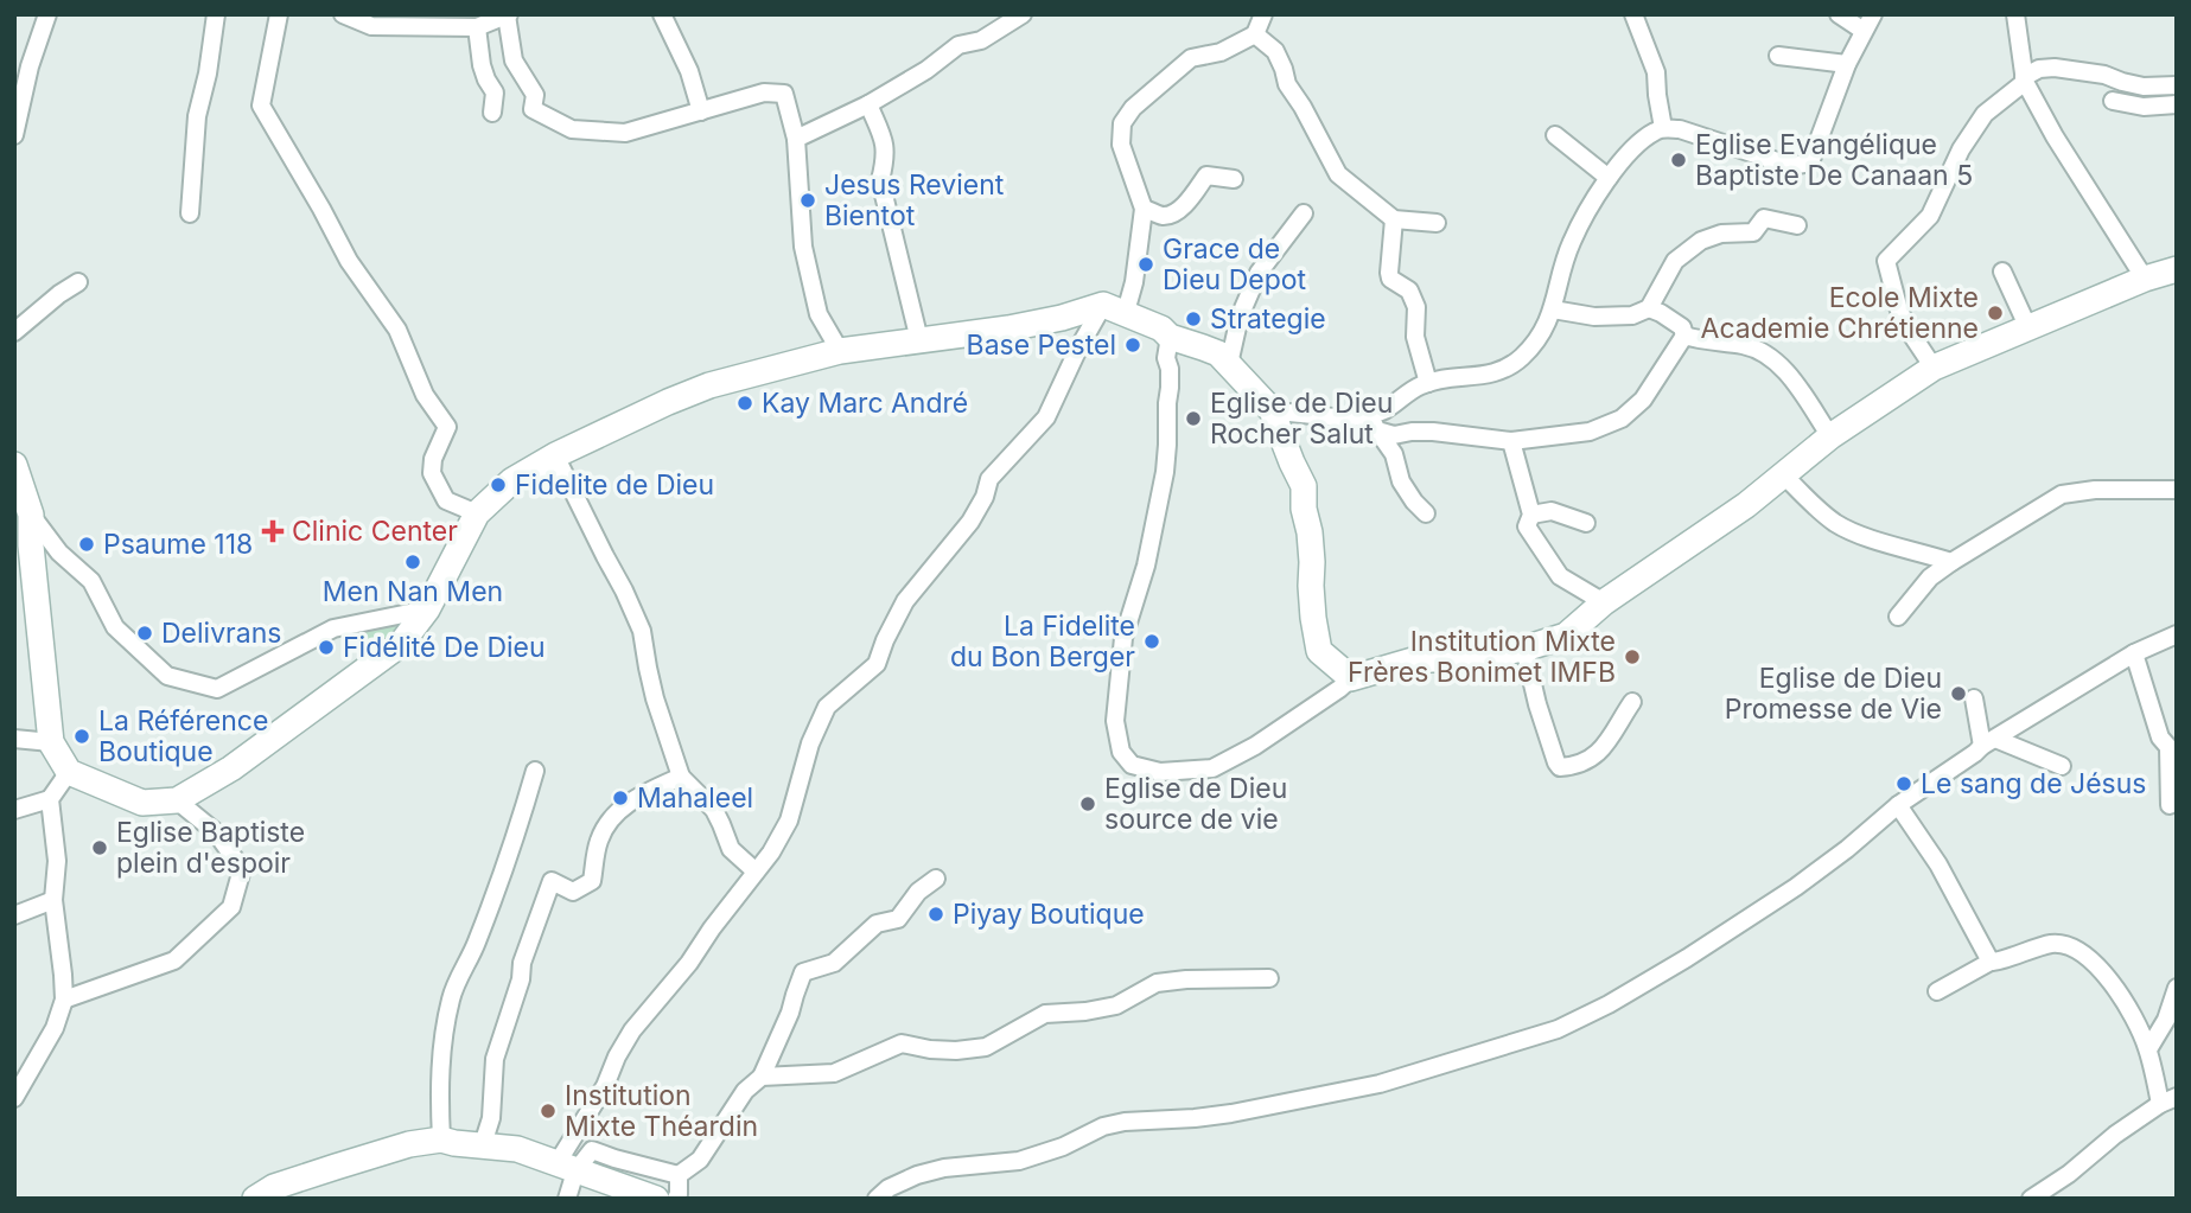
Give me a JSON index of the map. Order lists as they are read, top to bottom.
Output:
{
  "places": {
    "other": [
      "Eglise Evangélique Baptiste De Canaan 5",
      "Jesus Revient Bientot",
      "Grace de Dieu Depot",
      "Ecole Mixte Academie Chrétienne",
      "Strategie",
      "Base Pestel",
      "Kay Marc André",
      "Eglise de Dieu Rocher Salut",
      "Fidelite de Dieu",
      "Psaume 118",
      "Men Nan Men",
      "Delivrans",
      "La Fidelite du Bon Berger",
      "Fidélité De Dieu",
      "Institution Mixte Frères Bonimet IMFB",
      "Eglise de Dieu Promesse de Vie",
      "La Référence Boutique",
      "Le sang de Jésus",
      "Mahaleel",
      "Eglise de Dieu source de vie",
      "Eglise Baptiste plein d'espoir",
      "Piyay Boutique",
      "Institution Mixte Théardin"
    ],
    "health": ["Clinic Center"]
  }
}
